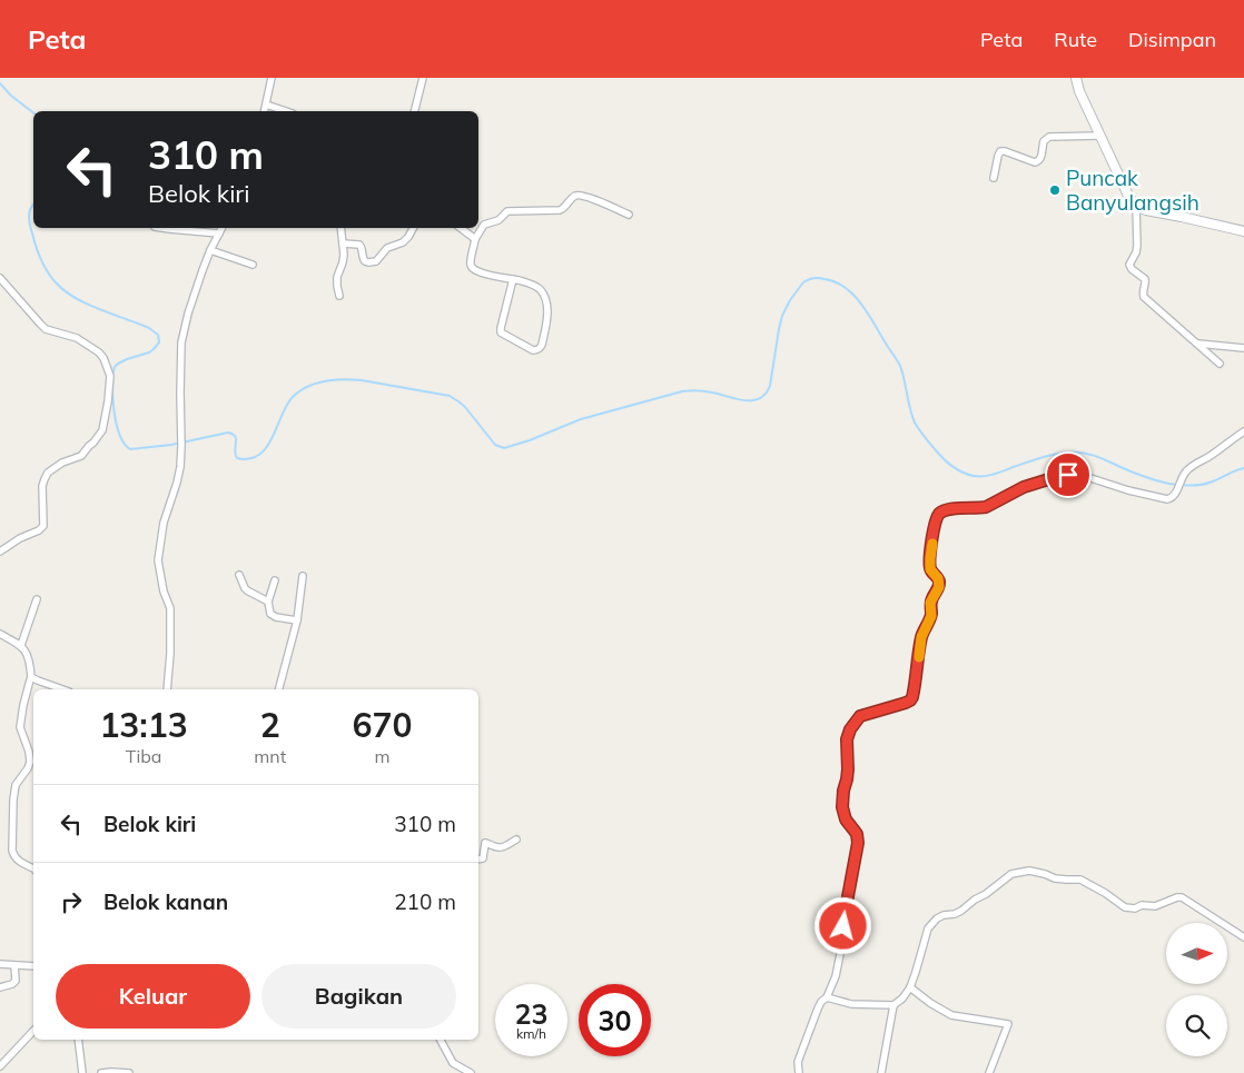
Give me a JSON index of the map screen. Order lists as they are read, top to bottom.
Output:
{
  "places": ["Puncak Banyulangsih"],
  "north": "right",
  "page": {
    "header": "Peta",
    "nav": ["Peta", "Rute", "Disimpan"],
    "turn": ["310 m", "Belok kiri"],
    "eta": [
      "13:13",
      "Tiba",
      "2",
      "mnt",
      "670",
      "m"
    ],
    "list": [
      {
        "name": "Belok kiri",
        "value": "310 m"
      },
      {
        "name": "Belok kanan",
        "value": "210 m"
      }
    ],
    "buttons": ["Keluar", "Bagikan"],
    "speed": "23 km/h",
    "limit": "30"
  }
}
